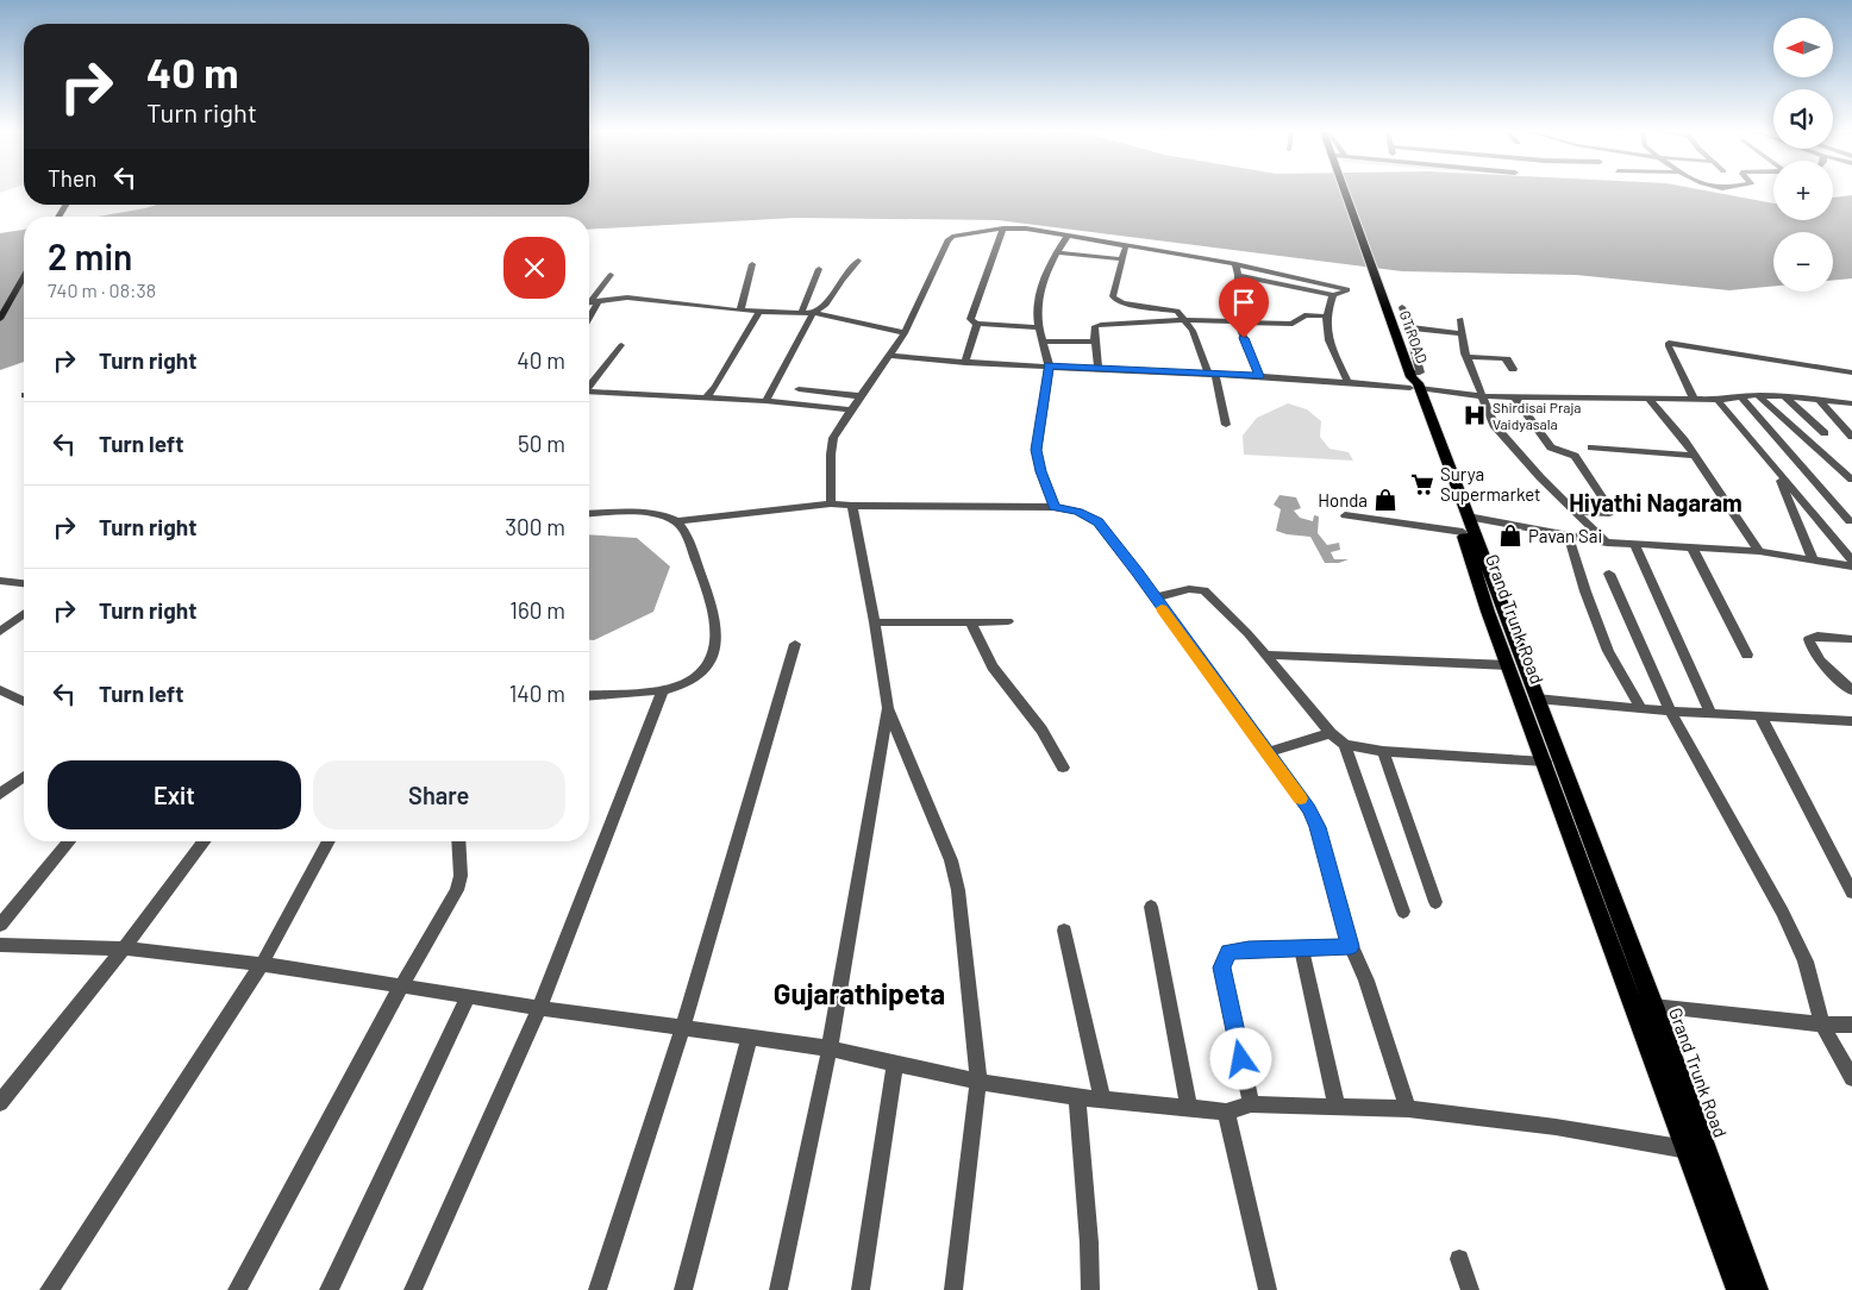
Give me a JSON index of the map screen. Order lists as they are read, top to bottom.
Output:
{
  "streets": {
    "main road": ["GT ROAD", "Grand Trunk Road"]
  },
  "crossings": [
    ["GT ROAD", "Grand Trunk Road"]
  ],
  "districts": ["Hiyathi Nagaram", "Gujarathipeta"],
  "places": {
    "hospital": ["Shirdisai Praja Vaidyasala"],
    "supermarket": ["Surya Supermarket"],
    "shop": ["Honda", "Pavan Sai"]
  },
  "north": "left",
  "page": {
    "map_buttons": ["+", "−"],
    "turn": ["40 m", "Turn right"],
    "then": "Then",
    "heading": ["2 min", "740 m · 08:38"],
    "list": [
      {
        "name": "Turn right",
        "value": "40 m"
      },
      {
        "name": "Turn left",
        "value": "50 m"
      },
      {
        "name": "Turn right",
        "value": "300 m"
      },
      {
        "name": "Turn right",
        "value": "160 m"
      },
      {
        "name": "Turn left",
        "value": "140 m"
      }
    ],
    "buttons": ["Exit", "Share"]
  }
}
